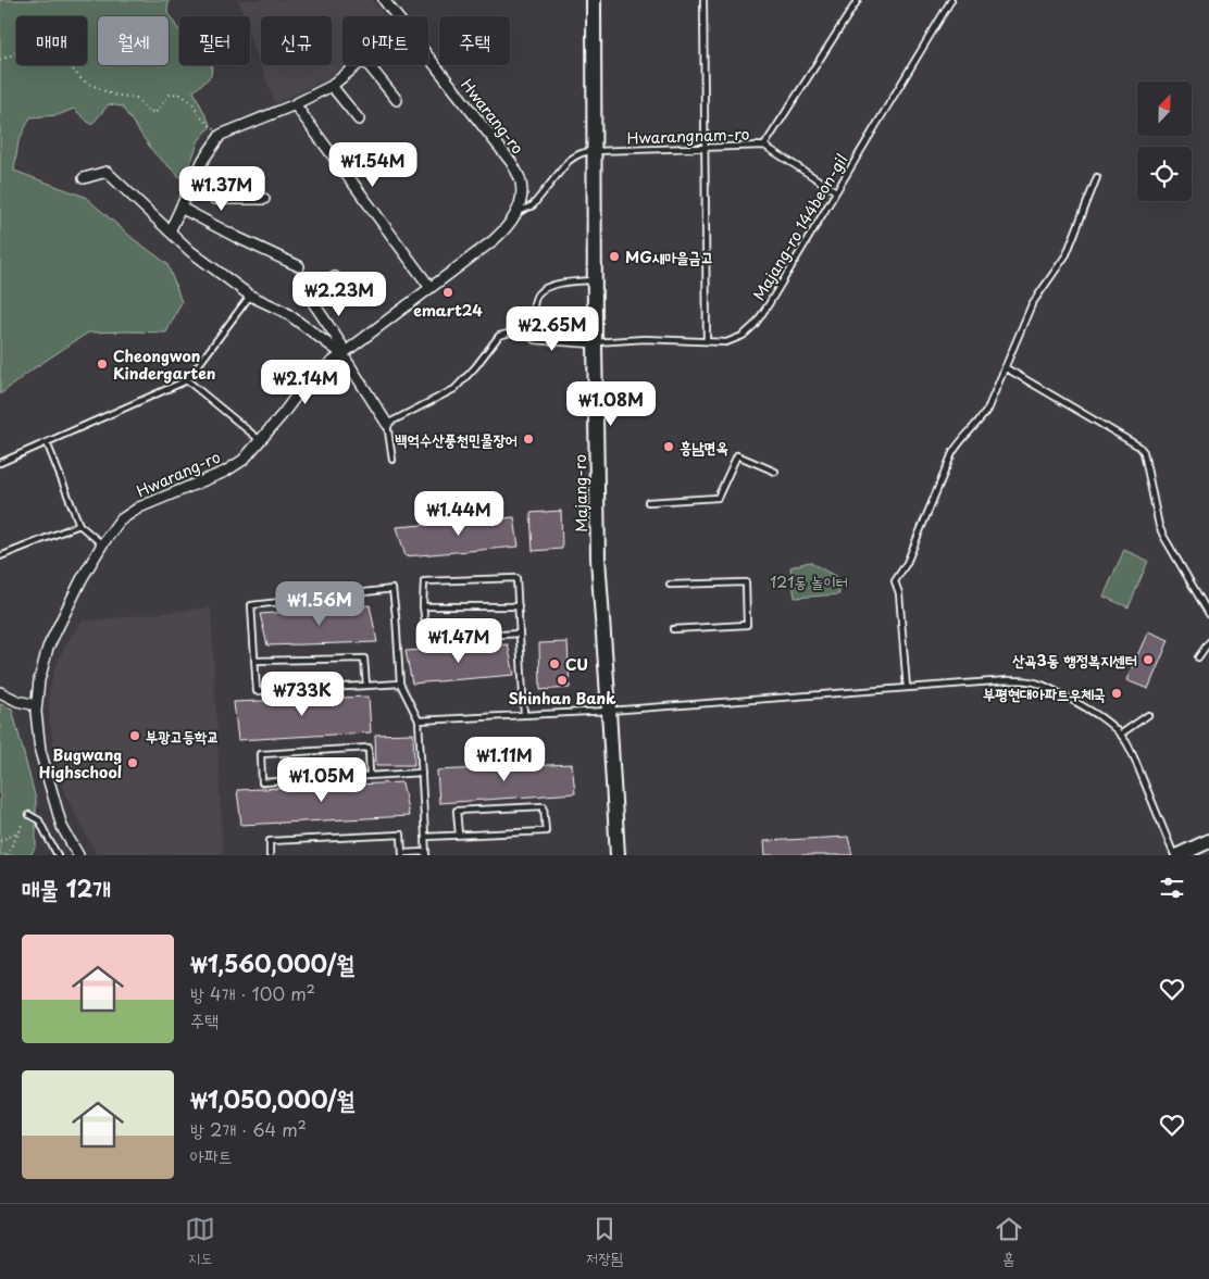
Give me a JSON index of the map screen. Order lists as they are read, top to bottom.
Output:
{
  "streets": {
    "main road": ["Majang-ro"],
    "street": ["Hwarang-ro"],
    "lane": ["Hwarangnam-ro", "Majang-ro 144beon-gil"]
  },
  "crossings": [
    ["Hwarang-ro", "Hwarangnam-ro"],
    ["Hwarangnam-ro", "Majang-ro 144beon-gil"],
    ["Hwarangnam-ro", "Majang-ro"],
    ["Majang-ro 144beon-gil", "Majang-ro"]
  ],
  "parks": ["121동 놀이터"],
  "places": [
    "MG새마을금고",
    "emart24",
    "Cheongwon Kindergarten",
    "백억수산풍천민물장어",
    "흥남면옥",
    "산곡3동 행정복지센터",
    "CU",
    "Shinhan Bank",
    "부평현대아파트우체국",
    "부광고등학교",
    "Bugwang Highschool"
  ],
  "north": "top",
  "page": {
    "chip": [
      "매매",
      "월세",
      "필터",
      "신규",
      "아파트",
      "주택"
    ],
    "price": [
      "₩1.54M",
      "₩1.37M",
      "₩2.23M",
      "₩2.65M",
      "₩2.14M",
      "₩1.08M",
      "₩1.44M",
      "₩1.56M",
      "₩1.47M",
      "₩733K",
      "₩1.11M",
      "₩1.05M"
    ],
    "heading": "매물 12개",
    "list": [
      {
        "name": "₩1,560,000/월",
        "note": "방 4개 · 100 m² · 주택"
      },
      {
        "name": "₩1,050,000/월",
        "note": "방 2개 · 64 m² · 아파트"
      }
    ],
    "tabs": ["지도", "저장됨", "홈"]
  }
}
